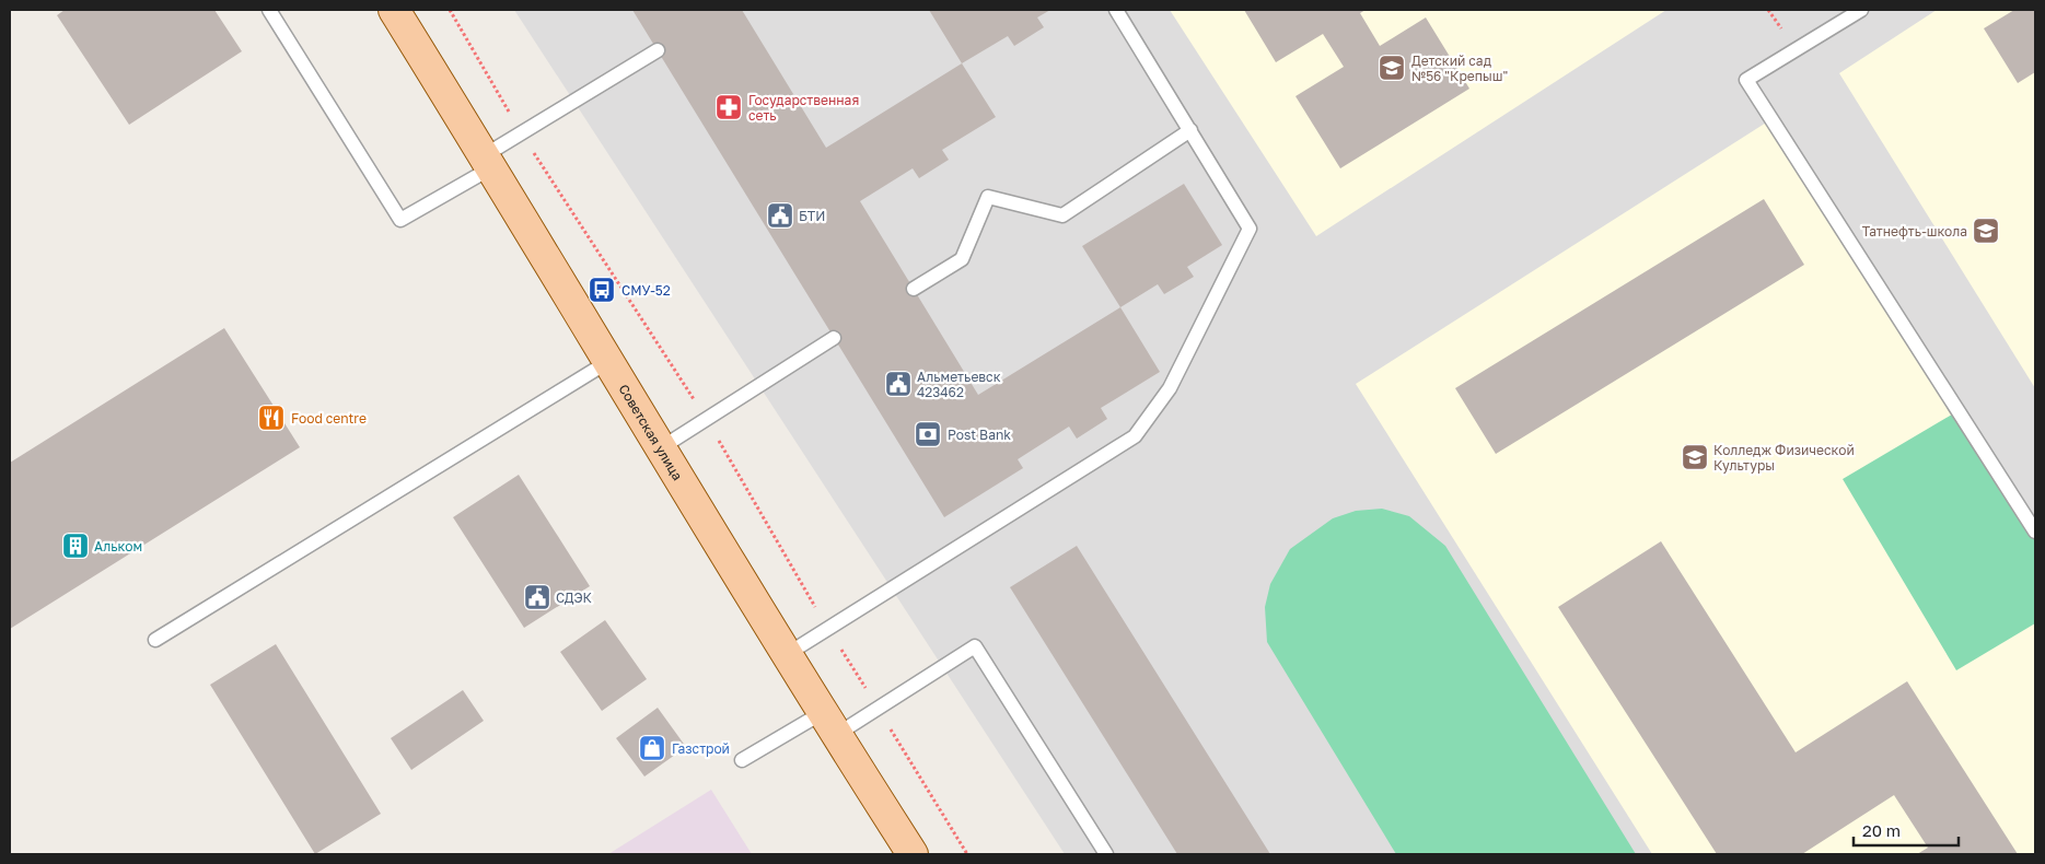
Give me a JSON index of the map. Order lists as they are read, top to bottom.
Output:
{
  "streets": {
    "main road": ["Советская улица"]
  },
  "places": {
    "school or university": ["Детский сад №56 \"Крепыш\"", "Татнефть-школа", "Колледж Физической Культуры"],
    "pharmacy": ["Государственная сеть"],
    "public building": ["БТИ", "Альметьевск 423462", "СДЭК"],
    "bus stop": ["СМУ-52"],
    "restaurant": ["Food centre"],
    "bank": ["Post Bank"],
    "building": ["Альком"],
    "shop": ["Газстрой"]
  },
  "scale_bar": "20 m"
}
